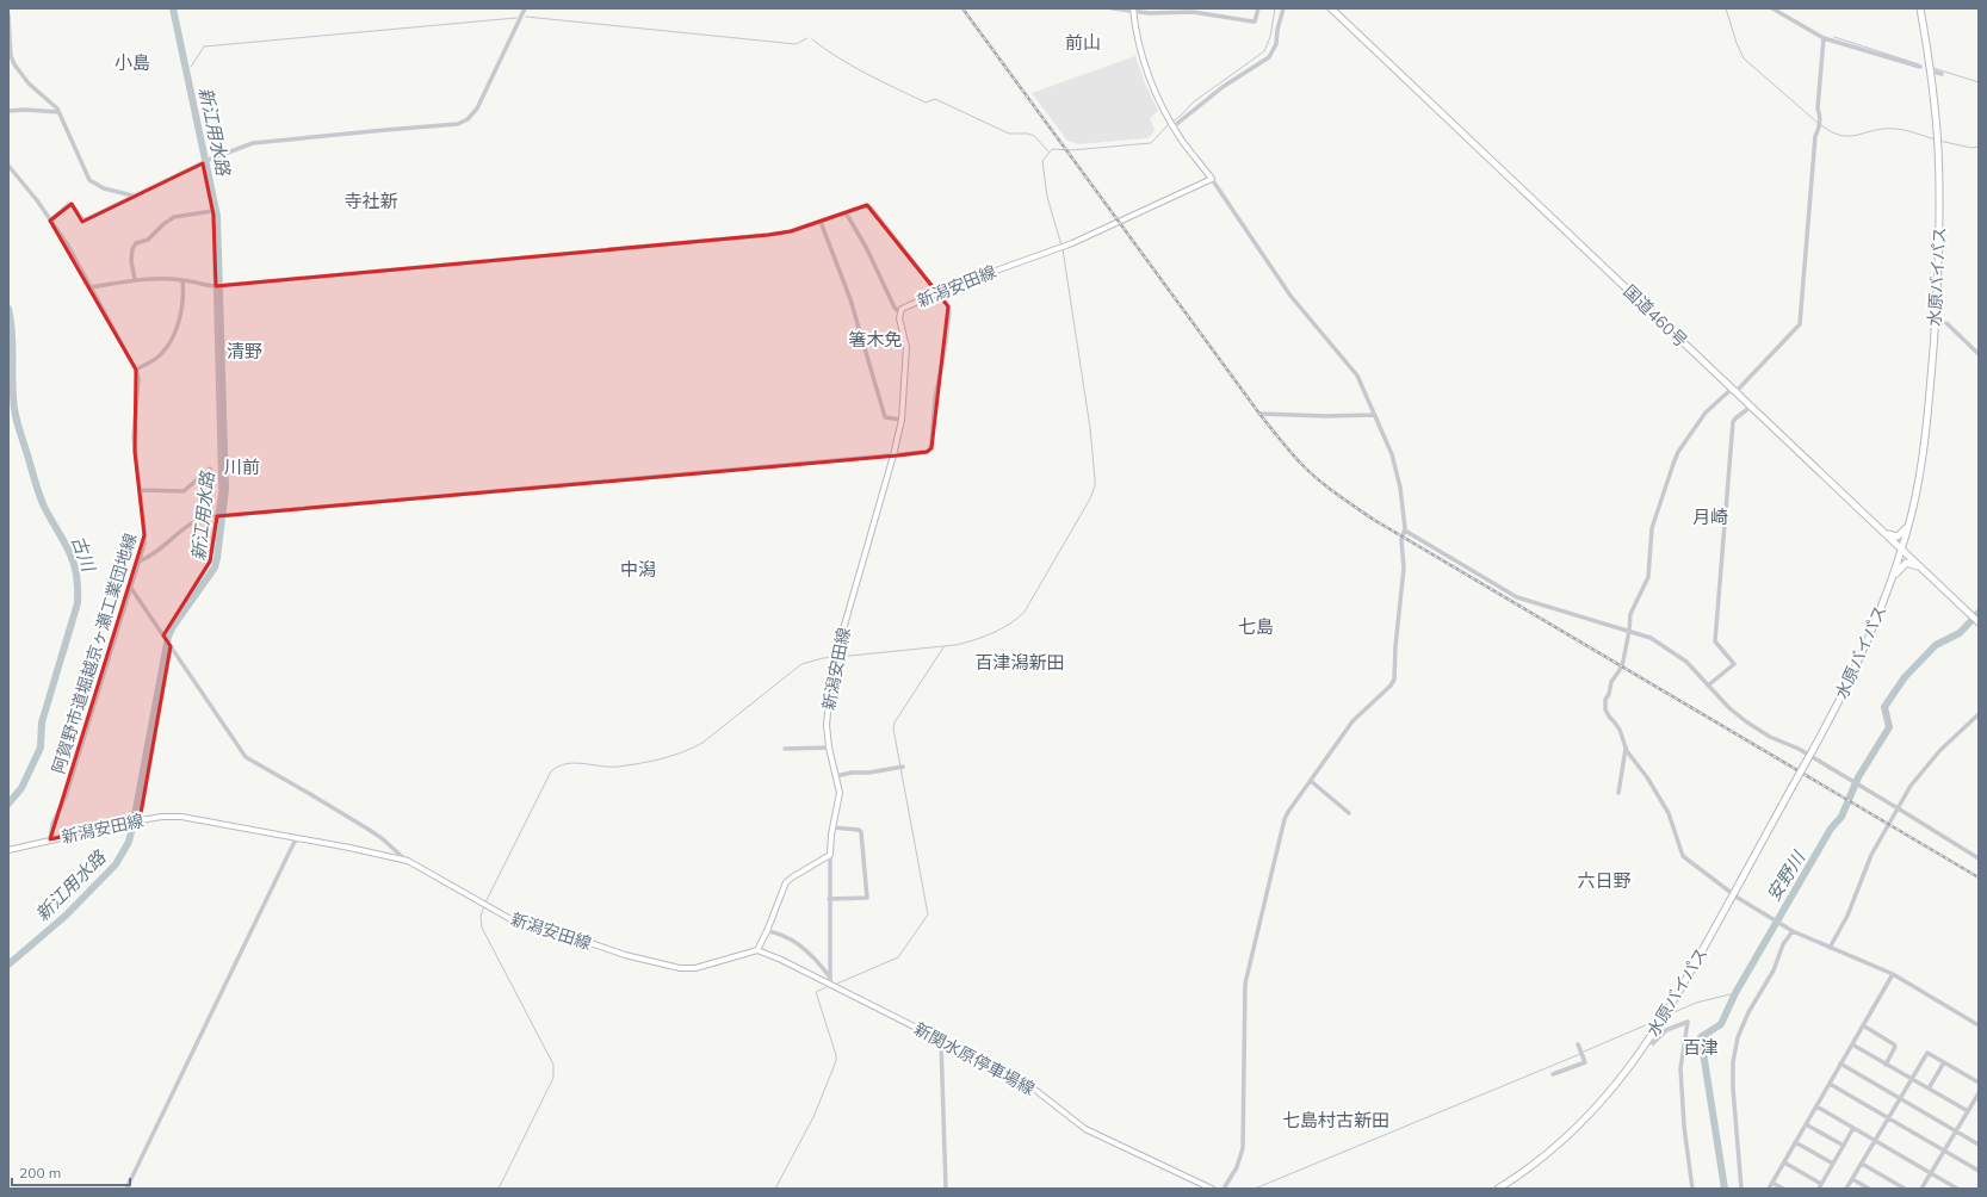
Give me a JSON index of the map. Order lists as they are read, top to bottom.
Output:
{
  "streets": {
    "highway": ["水原バイパス", "国道460号"],
    "main road": ["新潟安田線", "新関水原停車場線"],
    "street": ["阿賀野市道堀越京ヶ瀬工業団地線"]
  },
  "crossings": [
    ["水原バイパス", "国道460号"],
    ["新潟安田線", "阿賀野市道堀越京ヶ瀬工業団地線"],
    ["新潟安田線", "新関水原停車場線"]
  ],
  "districts": [
    "前山",
    "小島",
    "寺社新",
    "箸木免",
    "清野",
    "川前",
    "月崎",
    "中潟",
    "七島",
    "百津潟新田",
    "六日野",
    "百津",
    "七島村古新田"
  ],
  "water": ["新江用水路", "古川", "安野川"],
  "scale_bar": "200 m"
}
